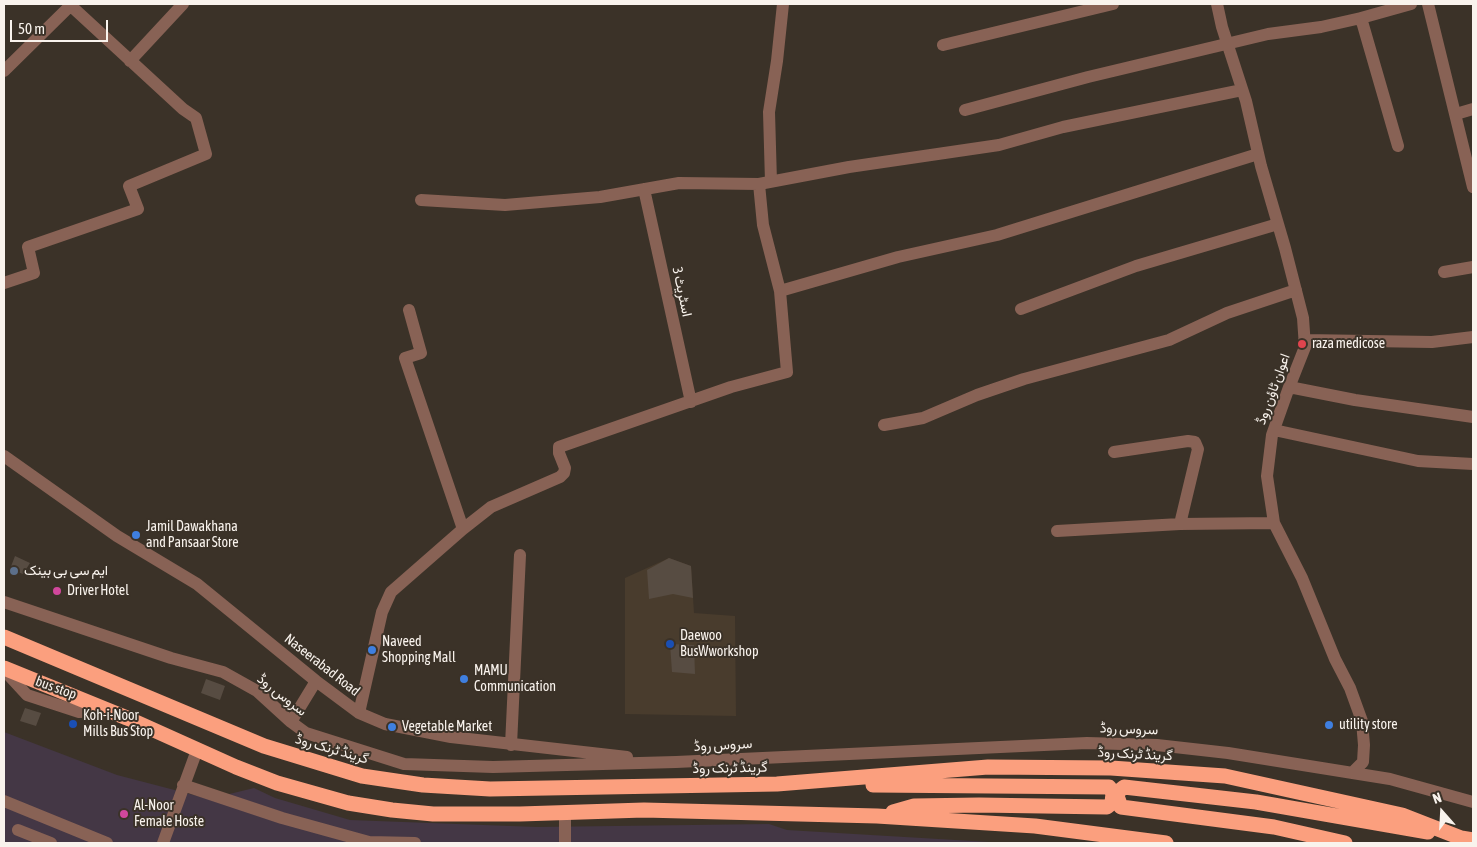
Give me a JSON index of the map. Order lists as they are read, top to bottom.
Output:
{
  "streets": {
    "highway": ["گرینڈ ٹرنک روڈ"],
    "street": [
      "اسٹریٹ 3",
      "اعوان ٹاؤن روڈ",
      "Naseerabad Road",
      "سروس روڈ"
    ]
  },
  "crossings": [
    ["اعوان ٹاؤن روڈ", "سروس روڈ"],
    ["Naseerabad Road", "سروس روڈ"]
  ],
  "places": [
    "raza medicose",
    "Jamil Dawakhana and Pansaar Store",
    "ایم سی بی بینک",
    "Driver Hotel",
    "Daewoo BusWworkshop",
    "Naveed Shopping Mall",
    "MAMU Communication",
    "Koh-i-Noor Mills Bus Stop",
    "utility store",
    "Vegetable Market",
    "Al-Noor Female Hoste"
  ],
  "scale_bar": "50 m",
  "north": "top"
}
